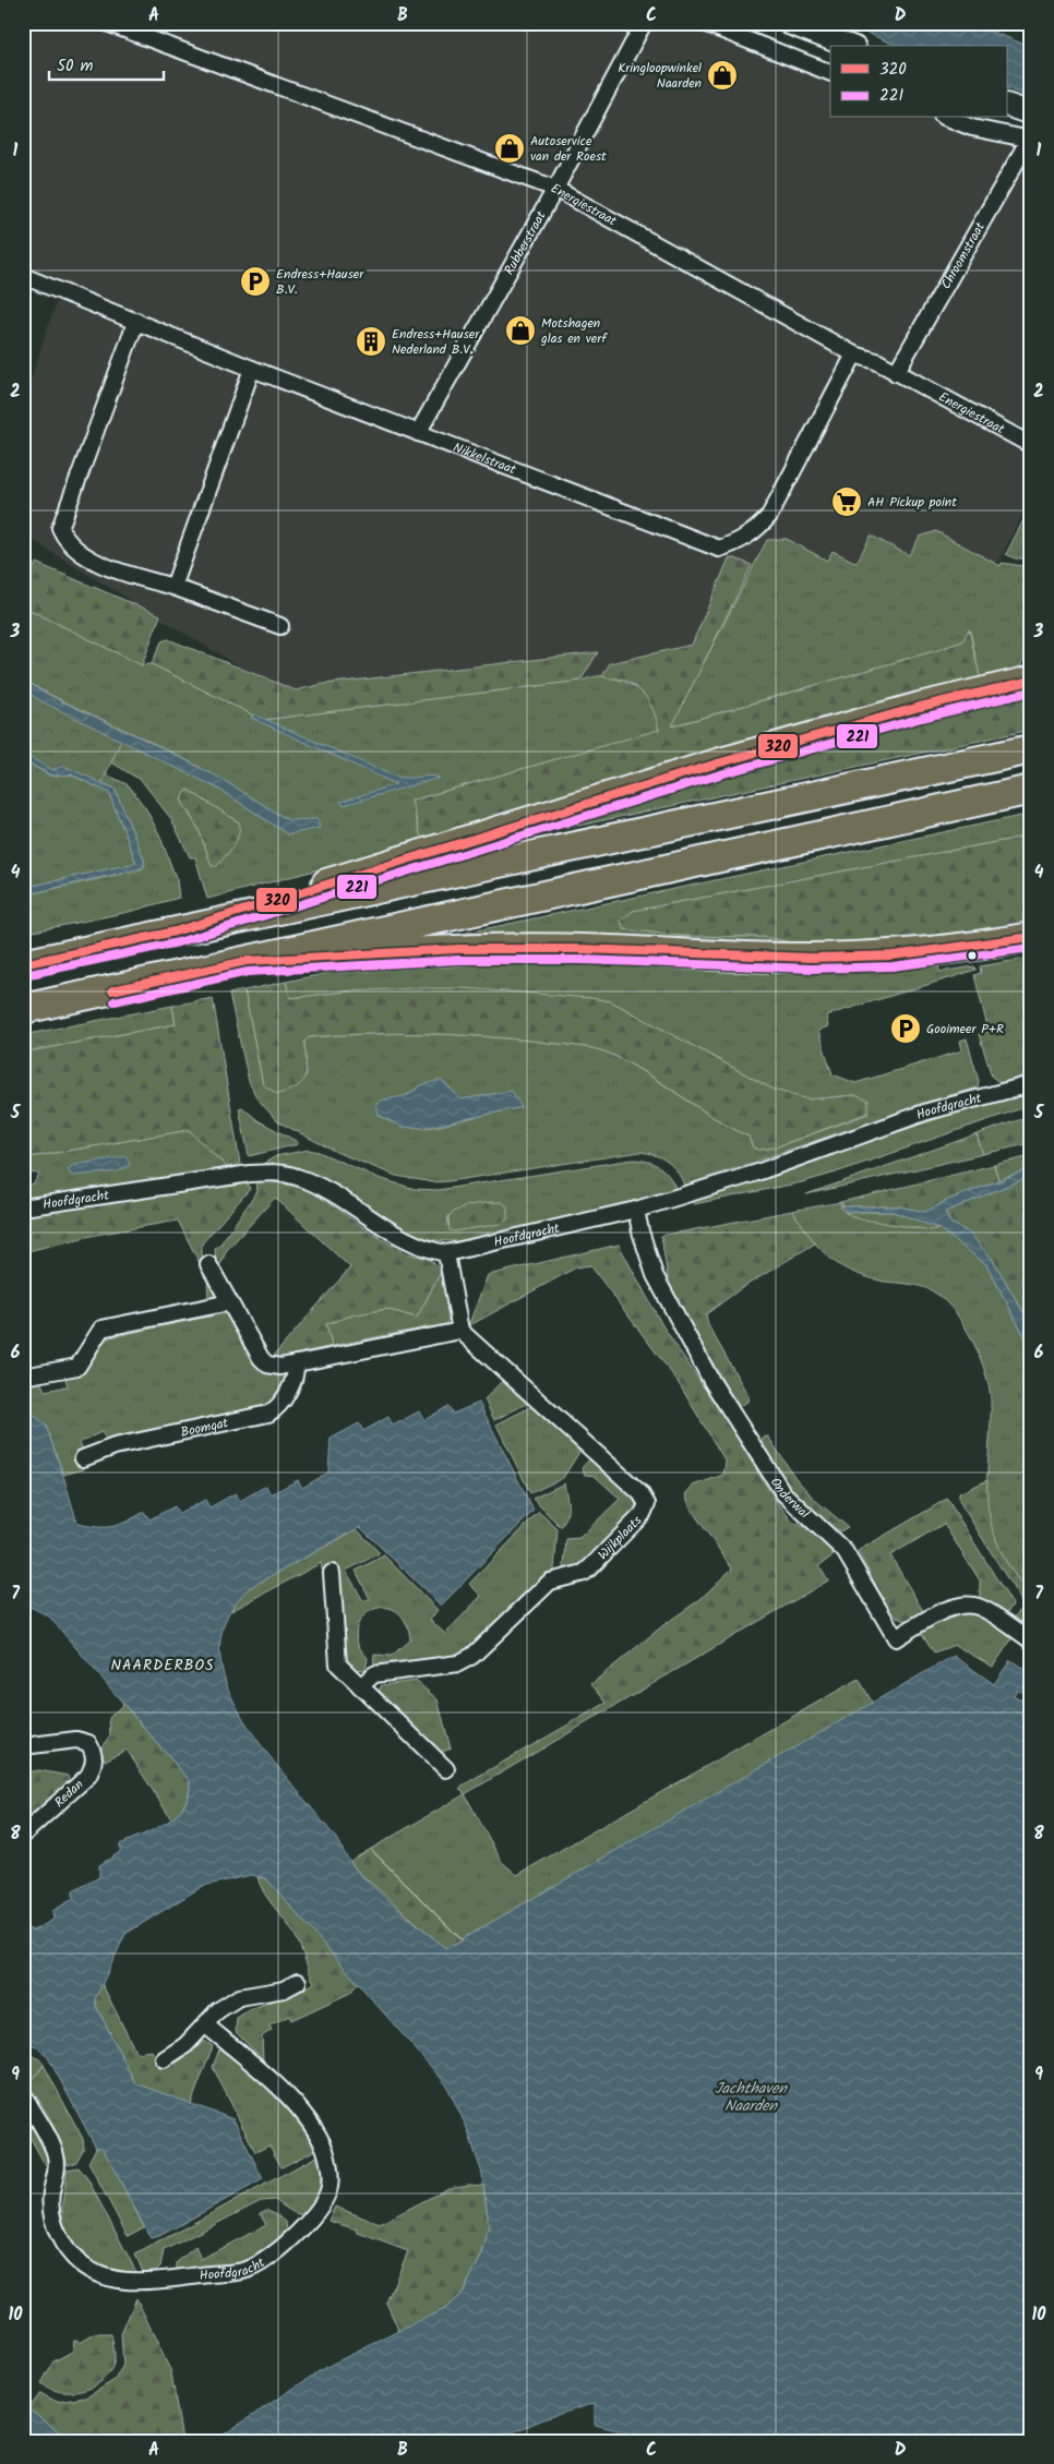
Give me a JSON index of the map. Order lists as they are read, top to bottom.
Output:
{
  "streets": {
    "street": [
      "Energiestraat",
      "Rubberstraat",
      "Chroomstraat",
      "Nikkelstraat",
      "Hoofdgracht",
      "Boomgat",
      "Onderwal",
      "Wijkplaats",
      "Redan"
    ]
  },
  "crossings": [
    ["Energiestraat", "Rubberstraat"],
    ["Energiestraat", "Chroomstraat"],
    ["Energiestraat", "Nikkelstraat"],
    ["Rubberstraat", "Nikkelstraat"],
    ["Hoofdgracht", "Onderwal"]
  ],
  "districts": ["NAARDERBOS"],
  "water": ["Jachthaven Naarden"],
  "places": {
    "shop": ["Kringloopwinkel Naarden", "Autoservice van der Roest", "Motshagen glas en verf"],
    "parking": ["Endress+Hauser B.V.", "Gooimeer P+R"],
    "building": ["Endress+Hauser Nederland B.V."],
    "supermarket": ["AH Pickup point"]
  },
  "lines": ["transit line 320", "transit line 221"],
  "legend": ["320", "221"],
  "scale_bar": "50 m",
  "grid": {
    "columns": [
      "A",
      "B",
      "C",
      "D"
    ],
    "rows": [
      "1",
      "2",
      "3",
      "4",
      "5",
      "6",
      "7",
      "8",
      "9",
      "10"
    ]
  }
}
